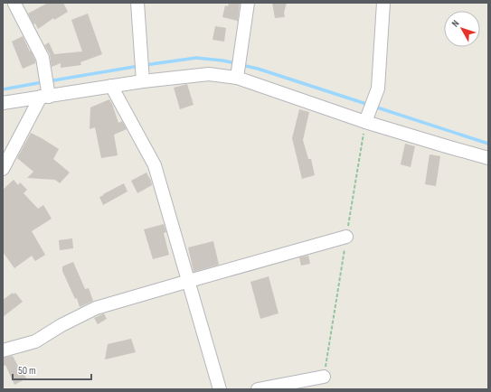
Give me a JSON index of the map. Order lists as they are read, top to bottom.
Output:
{
  "scale_bar": "50 m",
  "north": "top left"
}
